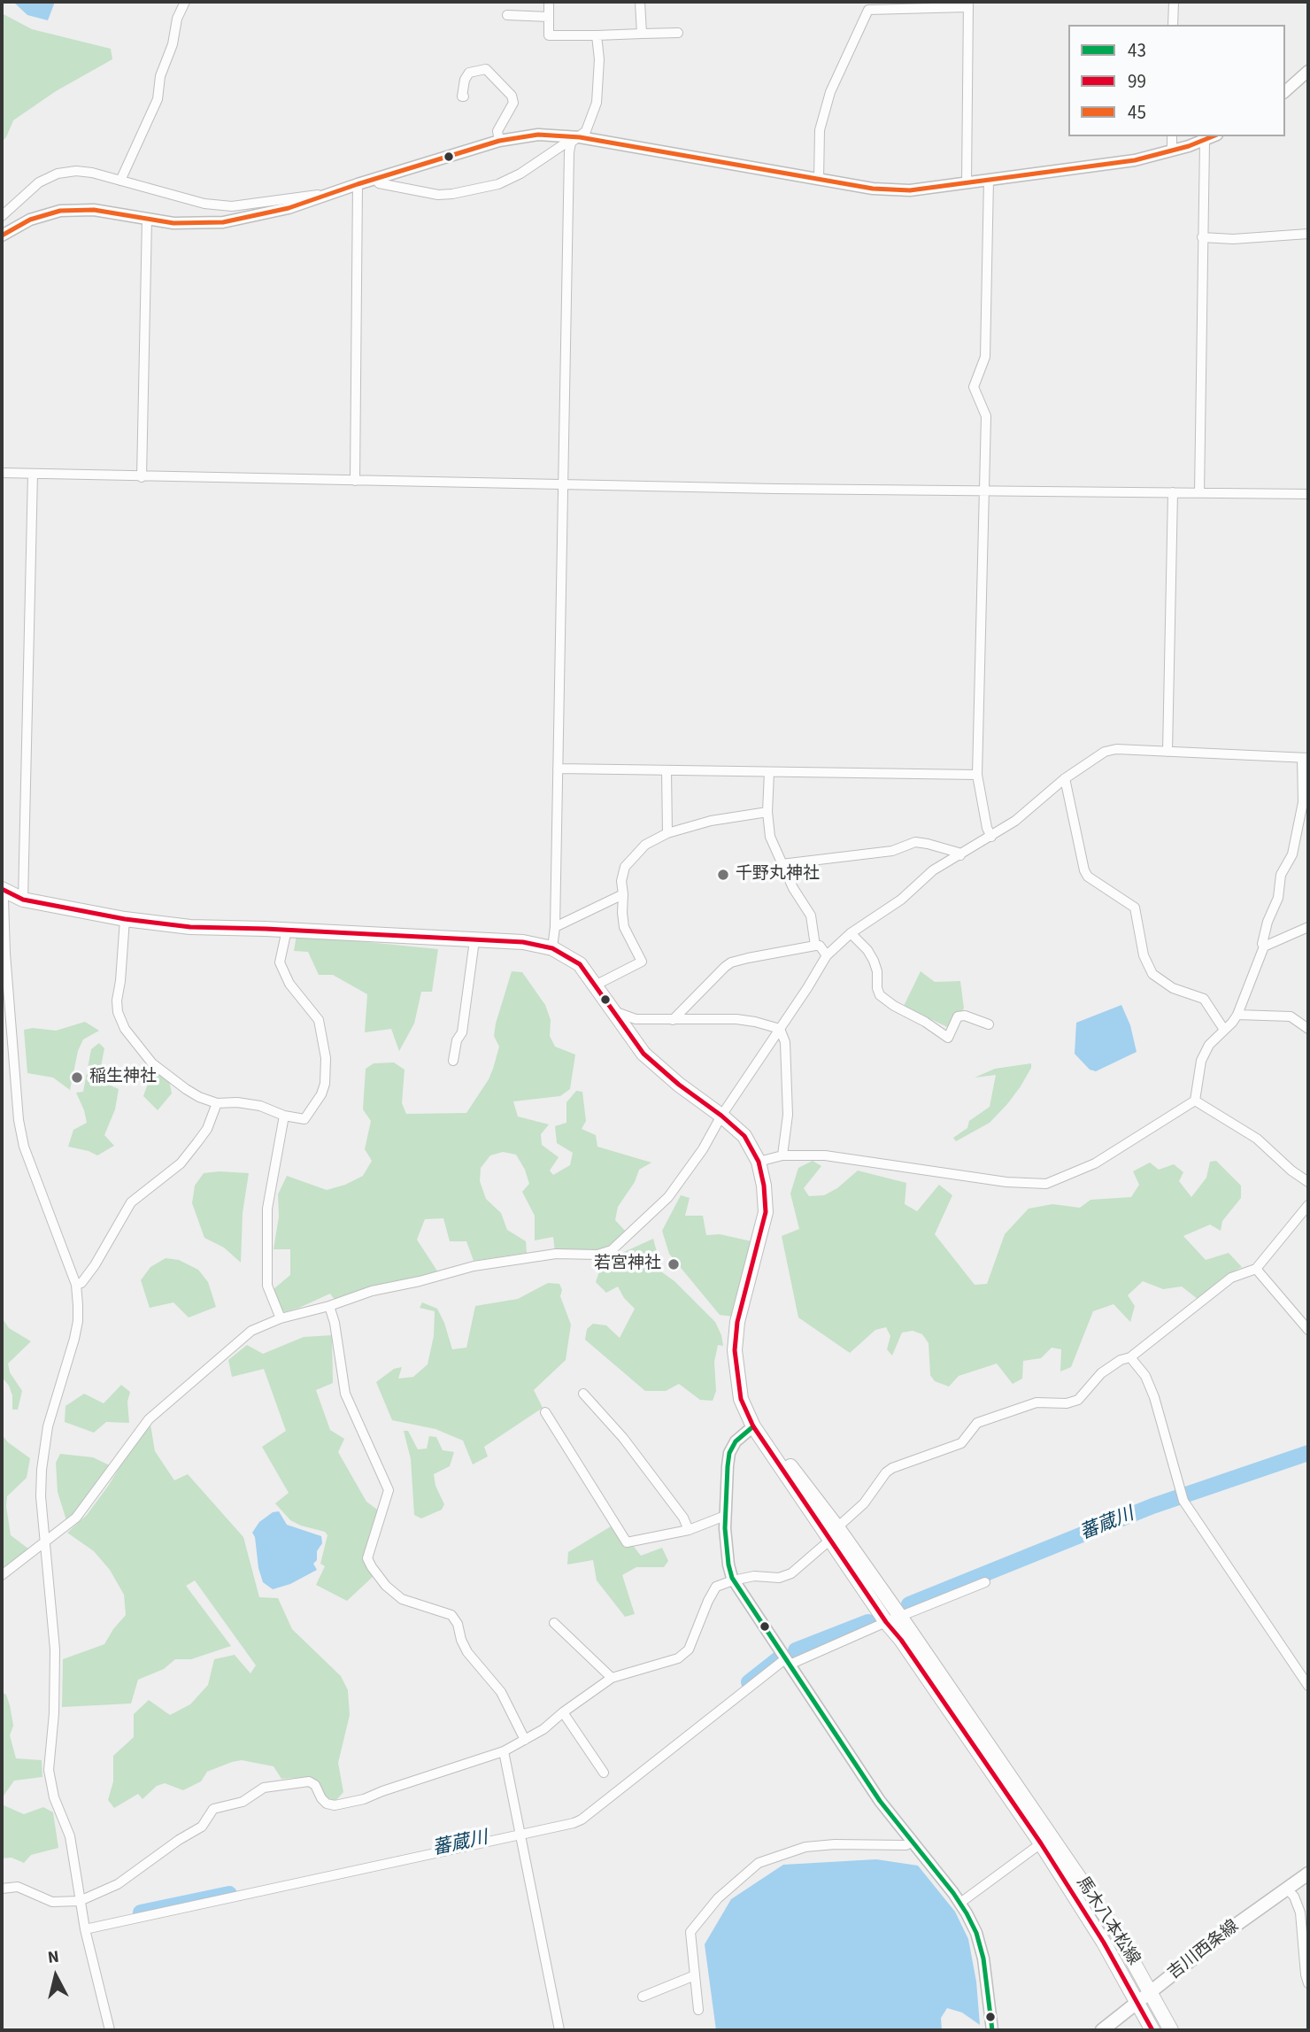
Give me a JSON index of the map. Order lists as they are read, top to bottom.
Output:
{
  "streets": {
    "main road": ["馬木八本松線", "吉川西条線"]
  },
  "crossings": [
    ["馬木八本松線", "吉川西条線"]
  ],
  "water": ["蕃蔵川"],
  "places": ["千野丸神社", "稲生神社", "若宮神社"],
  "lines": ["transit line 45", "transit line 99", "transit line 43"],
  "legend": ["43", "99", "45"],
  "north": "top"
}
